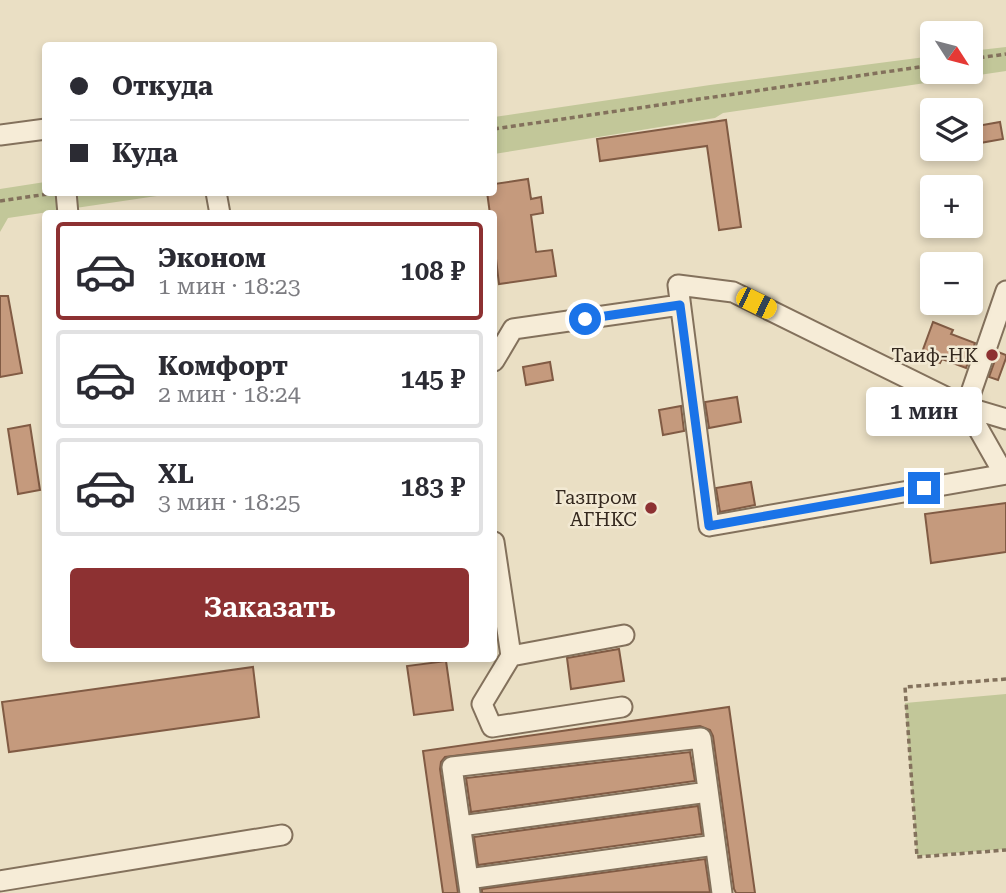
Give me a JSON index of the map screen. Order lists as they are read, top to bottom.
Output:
{
  "places": ["Таиф-НК", "Газпром АГНКС"],
  "north": "bottom right",
  "page": {
    "map_buttons": ["+", "−"],
    "banner": ["Откуда", "Куда"],
    "list": [
      {
        "name": "Эконом",
        "note": "1 мин · 18:23",
        "value": "108 ₽"
      },
      {
        "name": "Комфорт",
        "note": "2 мин · 18:24",
        "value": "145 ₽"
      },
      {
        "name": "XL",
        "note": "3 мин · 18:25",
        "value": "183 ₽"
      }
    ],
    "bubble": "1 мин",
    "buttons": "Заказать"
  }
}
